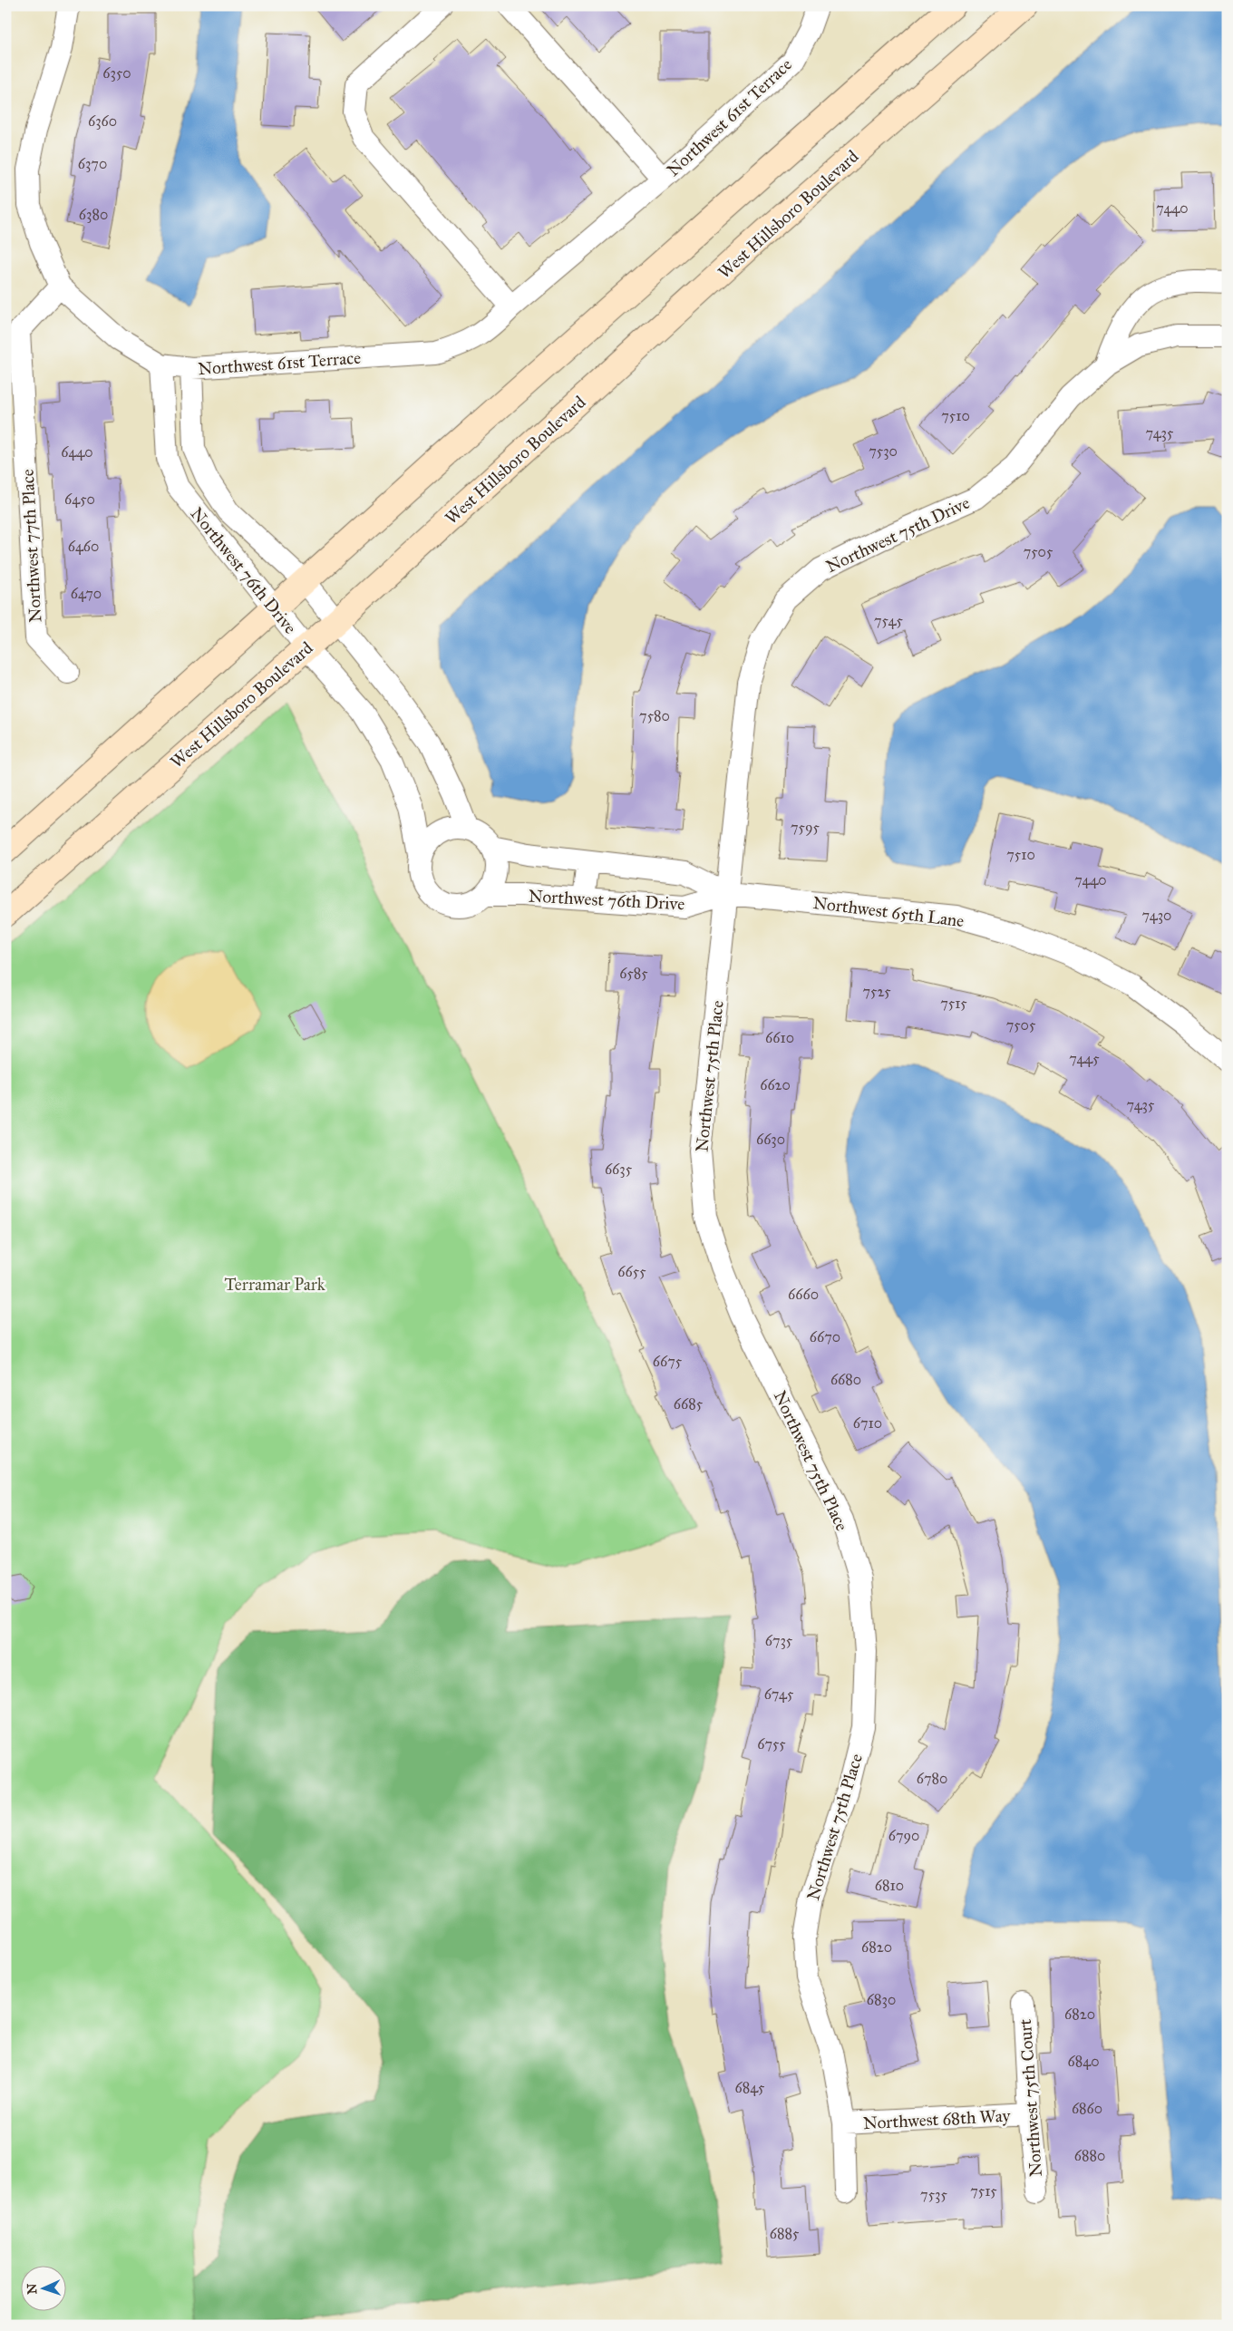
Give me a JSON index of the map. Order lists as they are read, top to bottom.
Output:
{
  "streets": {
    "street": [
      "Northwest 61st Terrace",
      "West Hillsboro Boulevard",
      "Northwest 75th Drive",
      "Northwest 77th Place",
      "Northwest 76th Drive",
      "Northwest 65th Lane",
      "Northwest 75th Place",
      "Northwest 75th Court",
      "Northwest 68th Way"
    ]
  },
  "crossings": [
    ["Northwest 61st Terrace", "Northwest 77th Place"],
    ["Northwest 61st Terrace", "Northwest 76th Drive"],
    ["West Hillsboro Boulevard", "Northwest 76th Drive"],
    ["Northwest 75th Drive", "Northwest 76th Drive"],
    ["Northwest 75th Drive", "Northwest 65th Lane"],
    ["Northwest 75th Drive", "Northwest 75th Place"],
    ["Northwest 76th Drive", "Northwest 65th Lane"],
    ["Northwest 76th Drive", "Northwest 75th Place"],
    ["Northwest 65th Lane", "Northwest 75th Place"],
    ["Northwest 75th Place", "Northwest 68th Way"],
    ["Northwest 75th Court", "Northwest 68th Way"]
  ],
  "parks": ["Terramar Park"],
  "house_numbers": [
    "6350",
    "6360",
    "6370",
    "7440",
    "6380",
    "7510",
    "7435",
    "7530",
    "6440",
    "6450",
    "6460",
    "7505",
    "6470",
    "7545",
    "7580",
    "7595",
    "7510",
    "7440",
    "7430",
    "6585",
    "7525",
    "7515",
    "7505",
    "6610",
    "7445",
    "6620",
    "7435",
    "6630",
    "6635",
    "6655",
    "6660",
    "6670",
    "6675",
    "6680",
    "6685",
    "6710",
    "6735",
    "6745",
    "6755",
    "6780",
    "6790",
    "6810",
    "6820",
    "6830",
    "6820",
    "6840",
    "6845",
    "6860",
    "6880",
    "7515",
    "7535",
    "6885"
  ],
  "north": "left"
}
